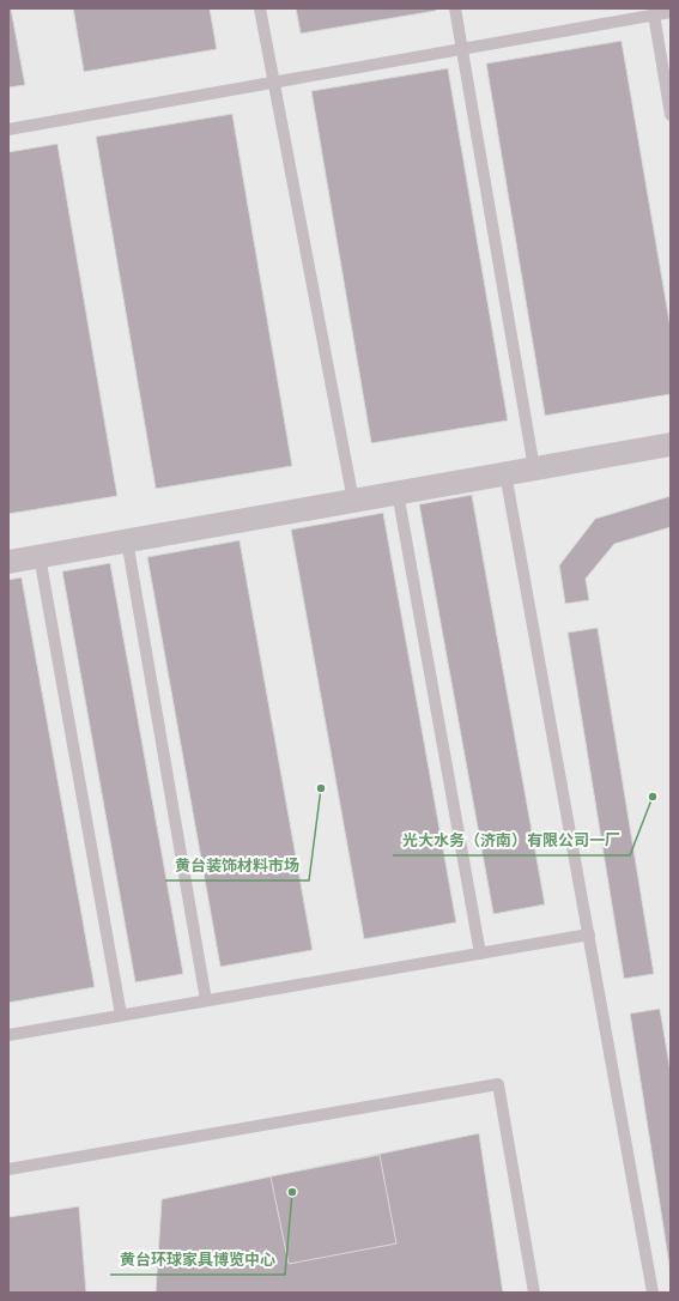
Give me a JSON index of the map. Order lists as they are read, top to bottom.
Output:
{
  "places": ["黄台装饰材料市场", "光大水务（济南）有限公司一厂", "黄台环球家具博览中心"]
}
